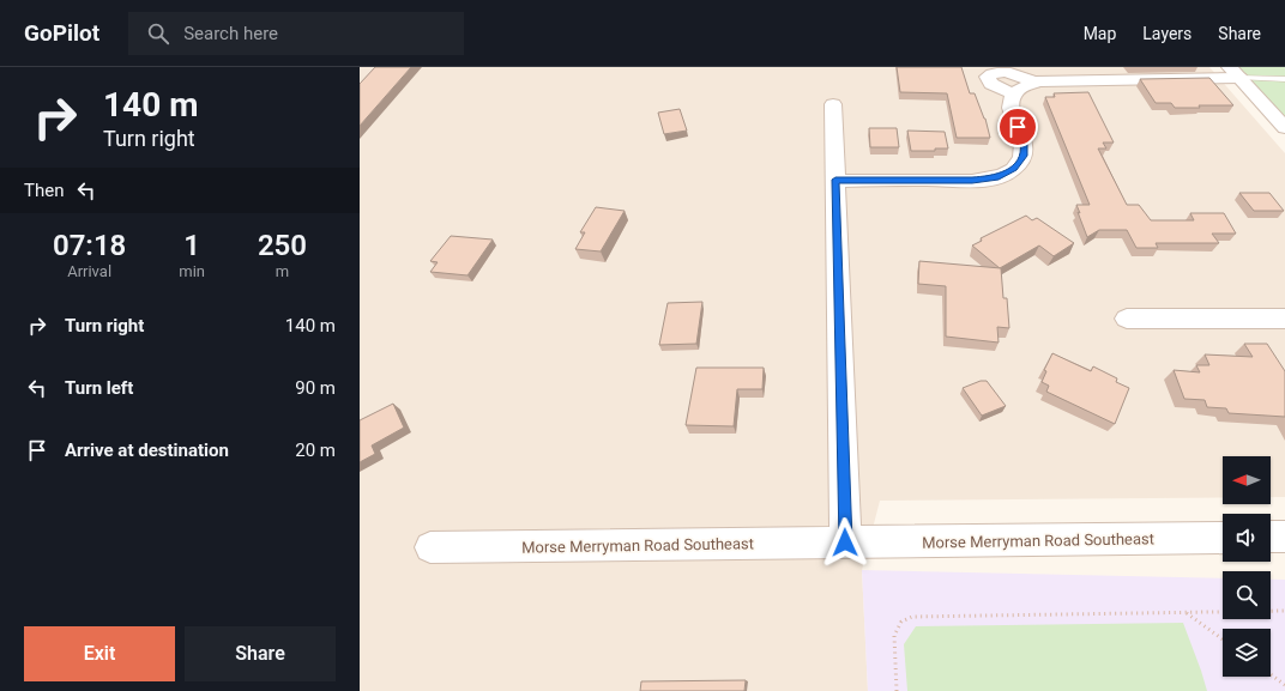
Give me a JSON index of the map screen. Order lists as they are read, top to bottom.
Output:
{
  "streets": {
    "street": ["Morse Merryman Road Southeast"]
  },
  "north": "left",
  "page": {
    "header": "GoPilot",
    "search": "Search here",
    "nav": ["Map", "Layers", "Share"],
    "turn": ["140 m", "Turn right"],
    "then": "Then",
    "eta": [
      "07:18",
      "Arrival",
      "1",
      "min",
      "250",
      "m"
    ],
    "list": [
      {
        "name": "Turn right",
        "value": "140 m"
      },
      {
        "name": "Turn left",
        "value": "90 m"
      },
      {
        "name": "Arrive at destination",
        "value": "20 m"
      }
    ],
    "buttons": ["Exit", "Share"]
  }
}
